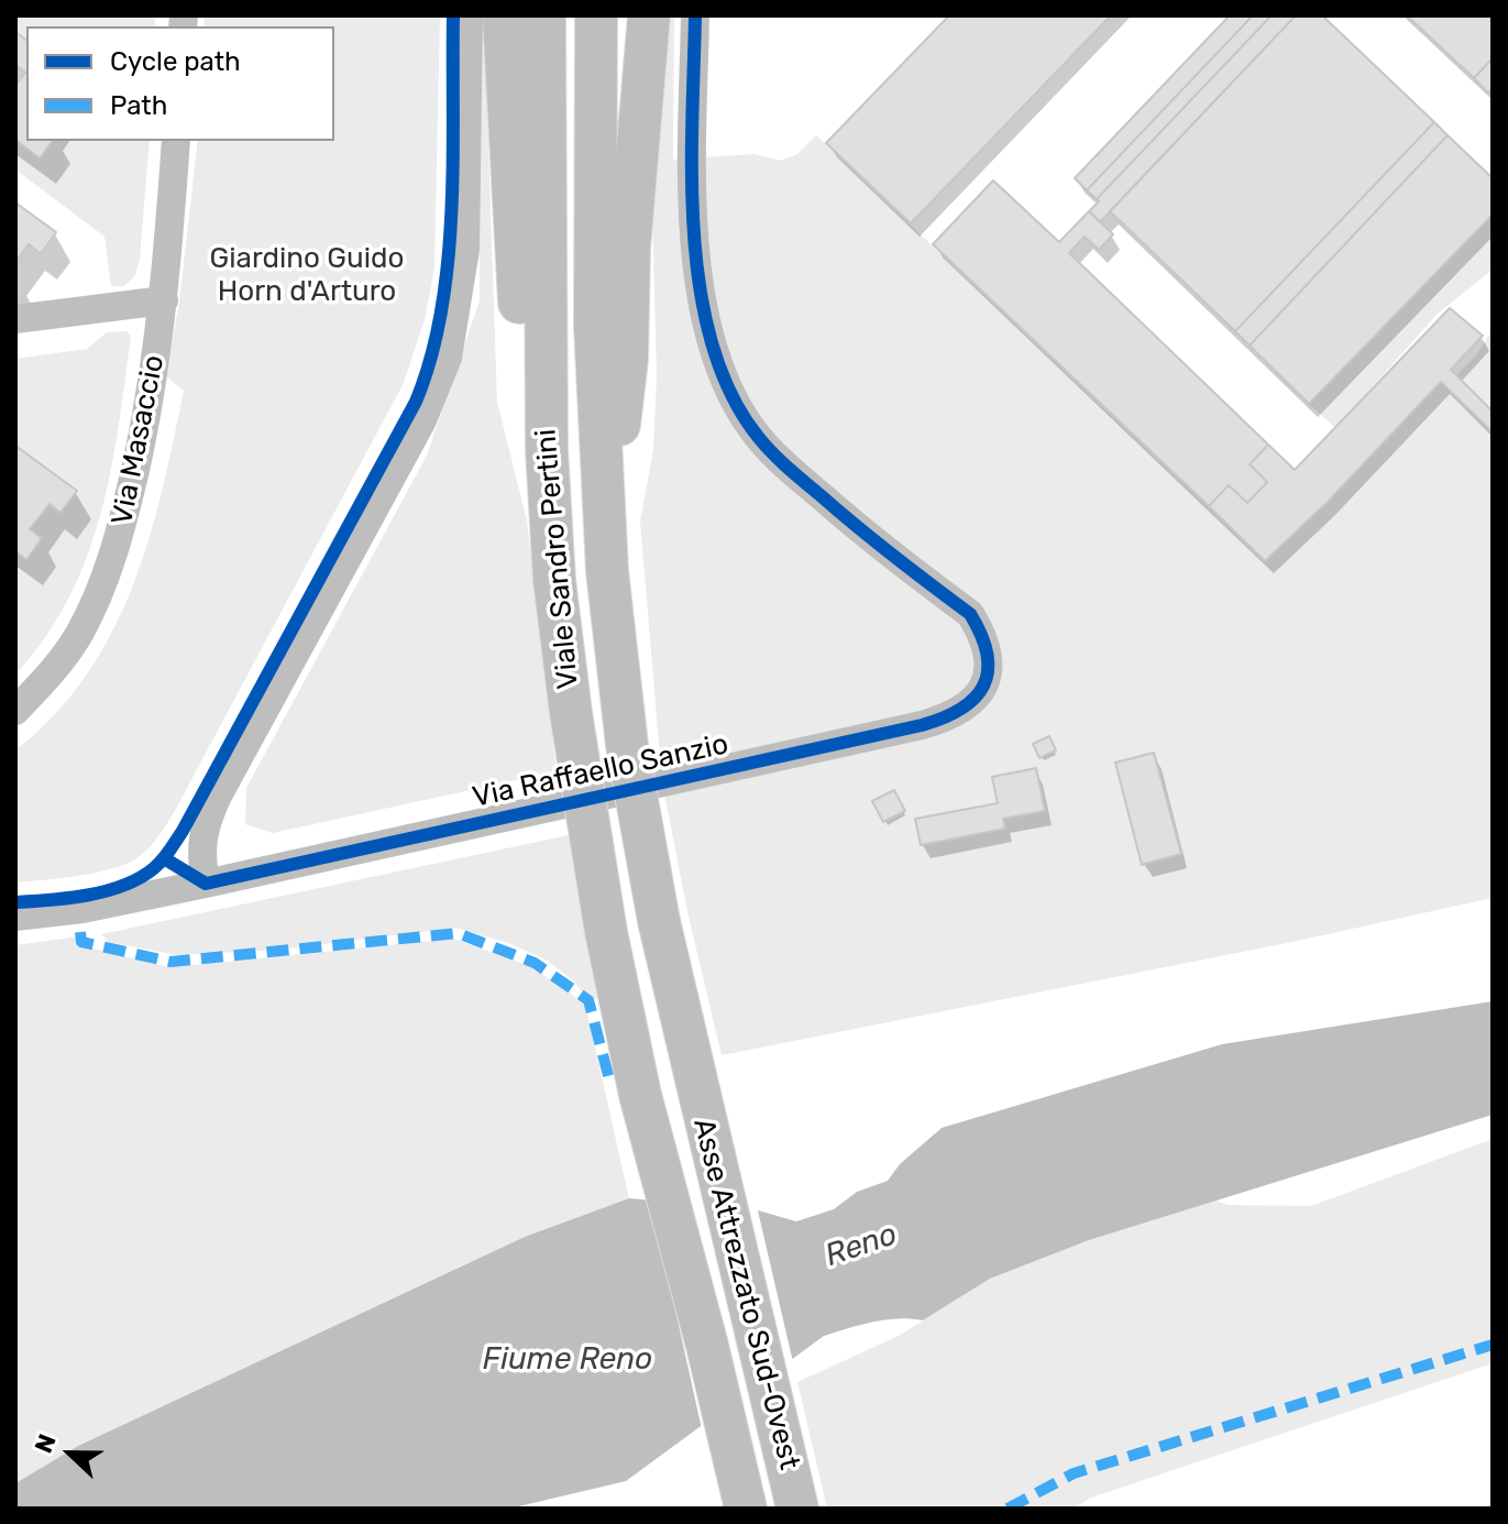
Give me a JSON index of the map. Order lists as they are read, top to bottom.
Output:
{
  "streets": {
    "highway": ["Viale Sandro Pertini", "Asse Attrezzato Sud-Ovest"],
    "street": ["Via Masaccio", "Via Raffaello Sanzio"]
  },
  "crossings": [
    ["Viale Sandro Pertini", "Asse Attrezzato Sud-Ovest"]
  ],
  "water": ["Reno", "Fiume Reno"],
  "parks": ["Giardino Guido Horn d'Arturo"],
  "legend": ["Cycle path", "Path"],
  "north": "left"
}
